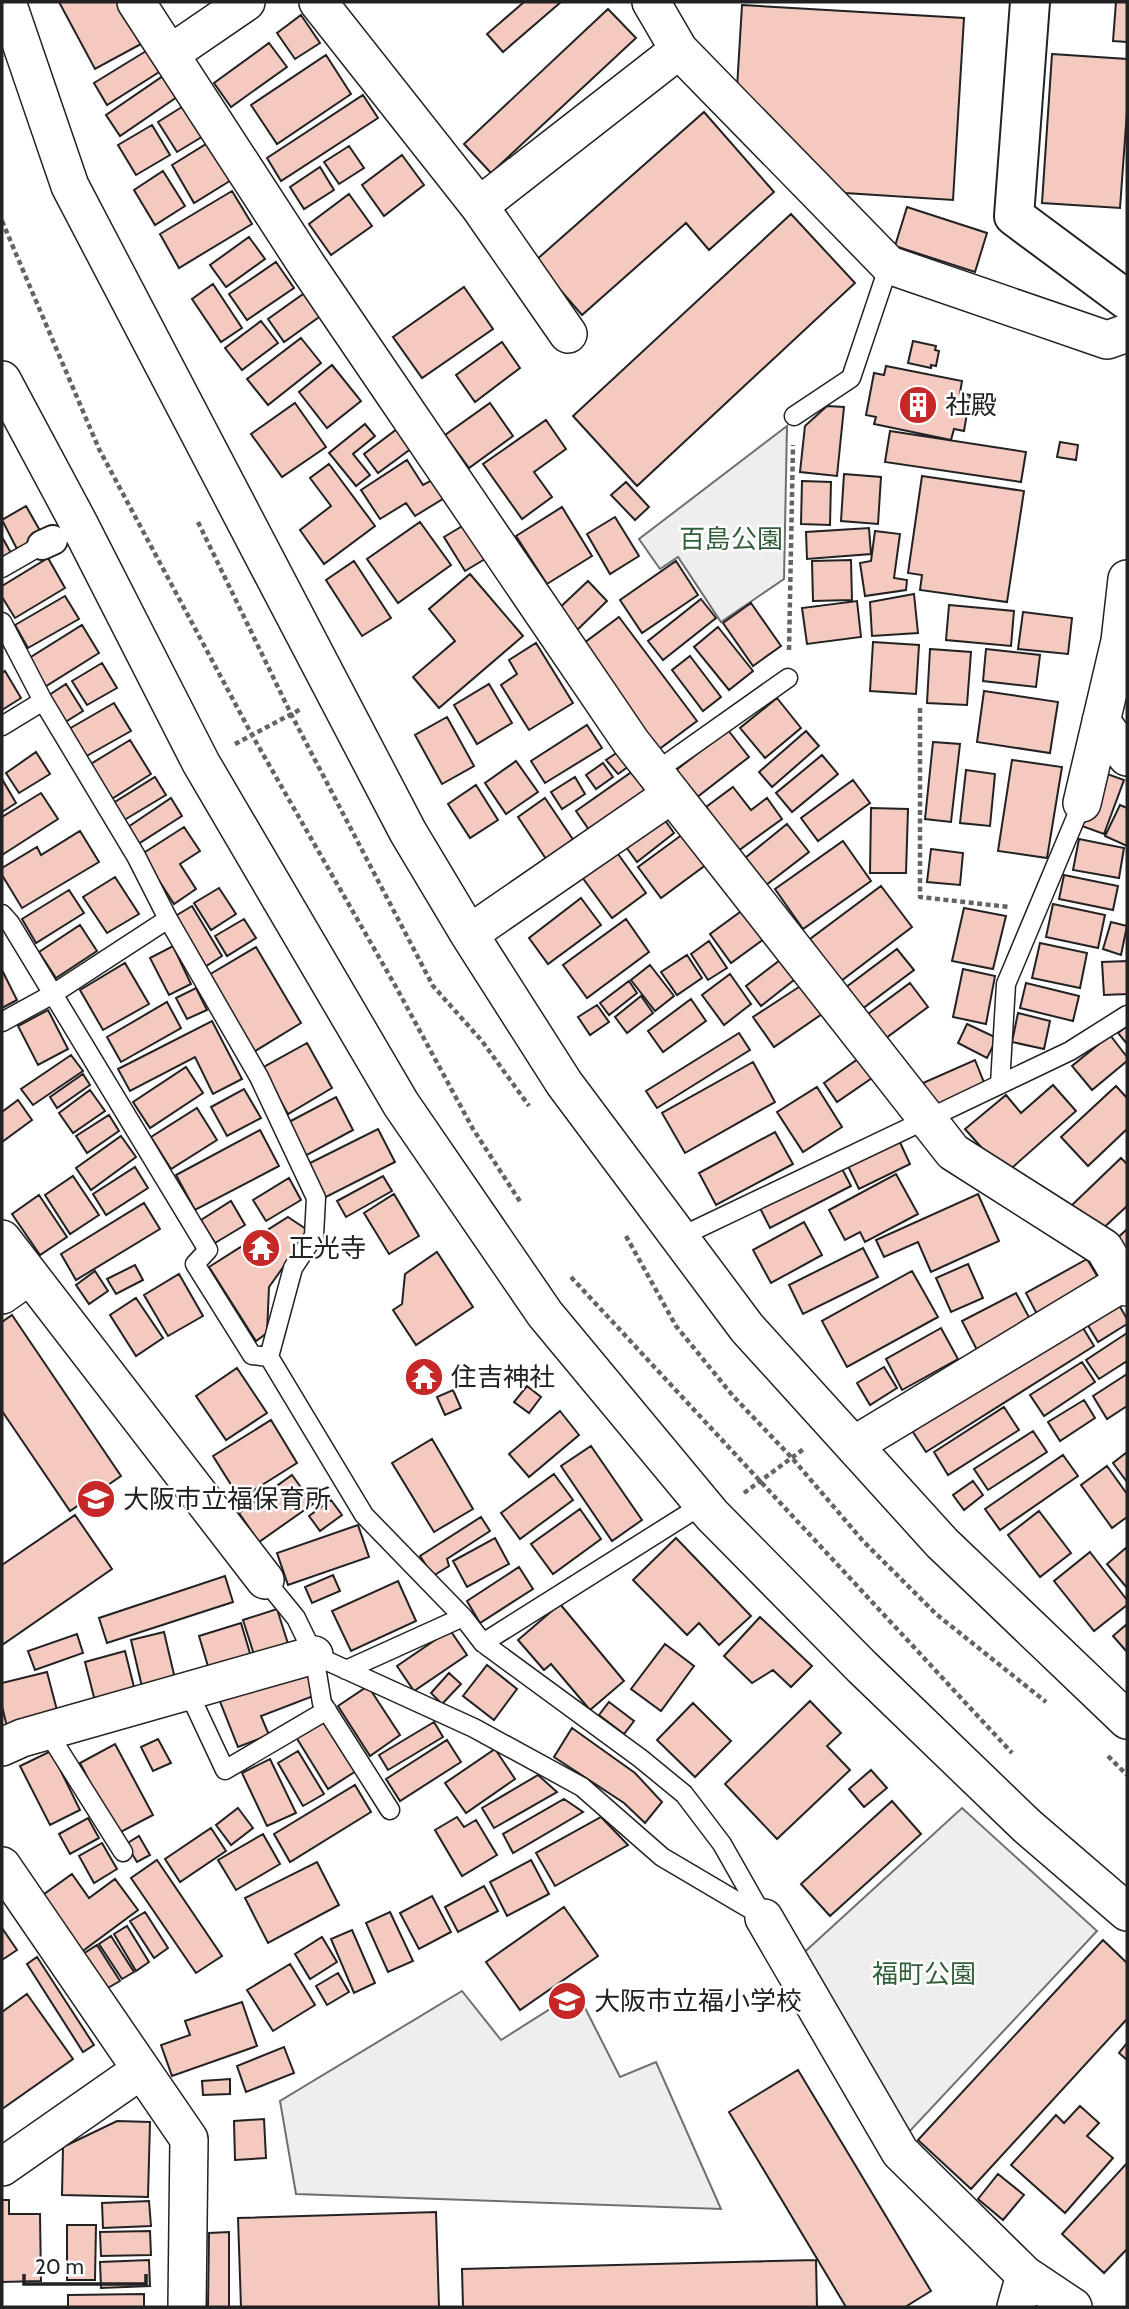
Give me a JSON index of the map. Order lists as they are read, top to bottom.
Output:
{
  "parks": ["百島公園", "福町公園"],
  "places": {
    "building": ["社殿"],
    "temple": ["正光寺", "住吉神社"],
    "school or university": ["大阪市立福保育所", "大阪市立福小学校"]
  },
  "scale_bar": "20 m"
}
